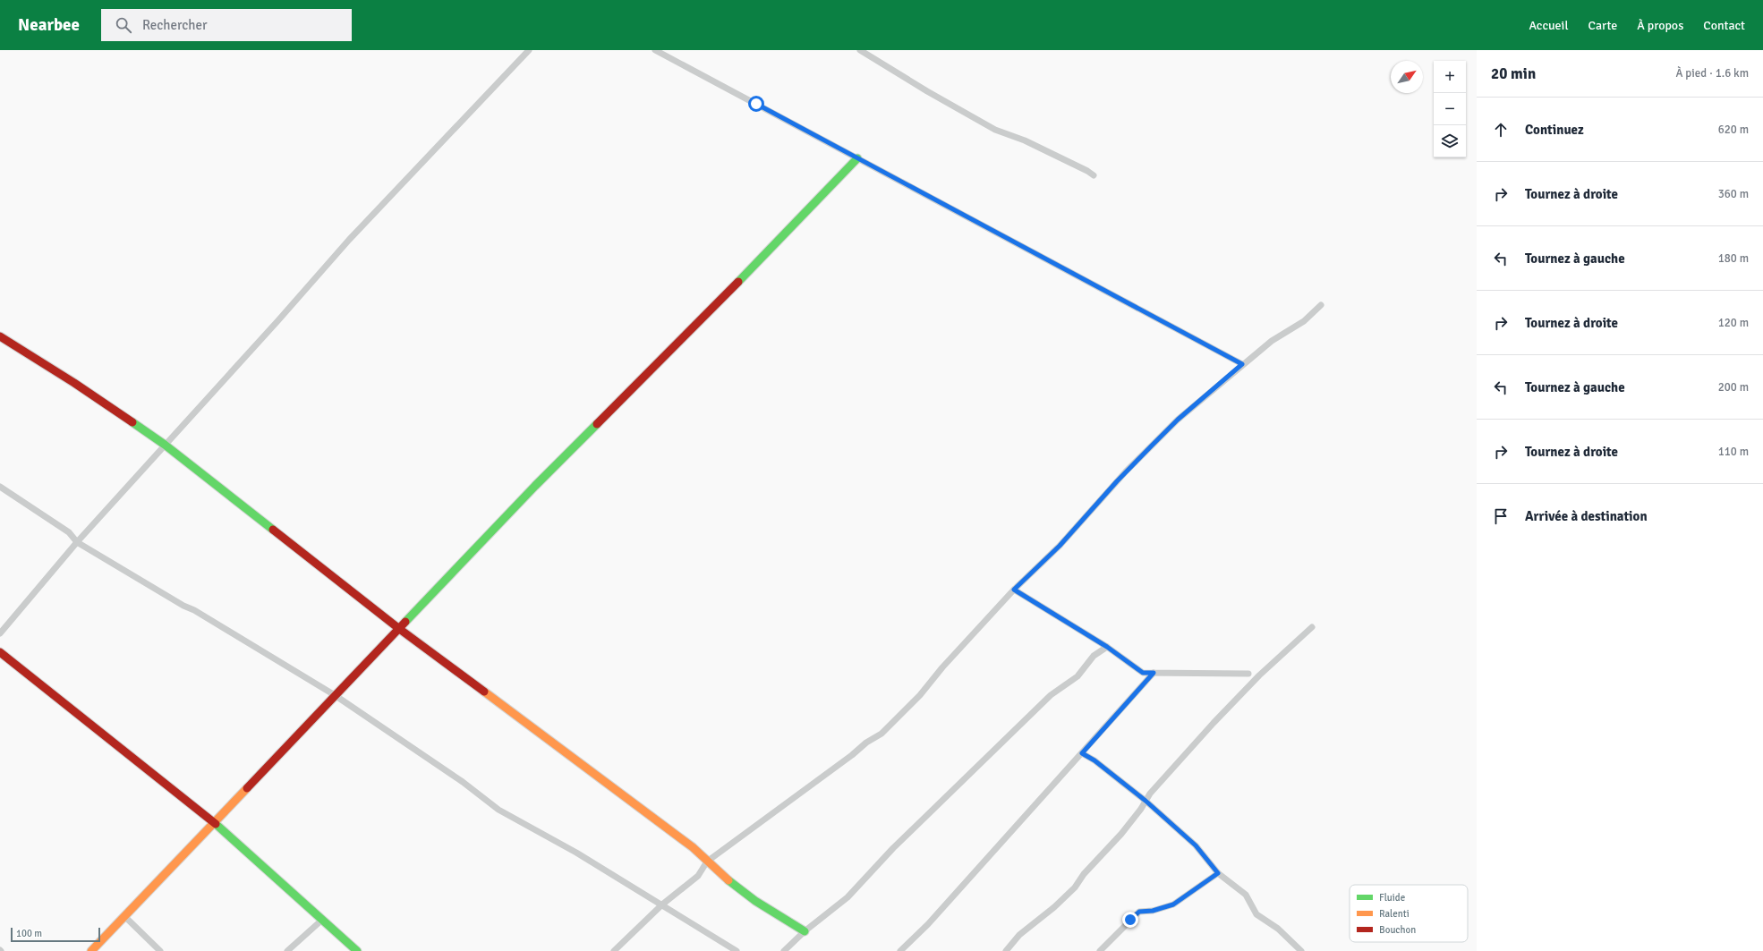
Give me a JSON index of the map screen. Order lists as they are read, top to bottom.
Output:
{
  "legend": ["Fluide", "Ralenti", "Bouchon"],
  "scale_bar": "100 m",
  "north": "top right",
  "page": {
    "header": "Nearbee",
    "search": "Rechercher",
    "nav": [
      "Accueil",
      "Carte",
      "À propos",
      "Contact"
    ],
    "heading": ["20 min", "À pied · 1.6 km"],
    "map_buttons": ["+", "−"],
    "list": [
      ["Continuez", "620 m"],
      ["Tournez à droite", "360 m"],
      ["Tournez à gauche", "180 m"],
      ["Tournez à droite", "120 m"],
      ["Tournez à gauche", "200 m"],
      ["Tournez à droite", "110 m"],
      "Arrivée à destination"
    ],
    "scale": "100 m"
  }
}
